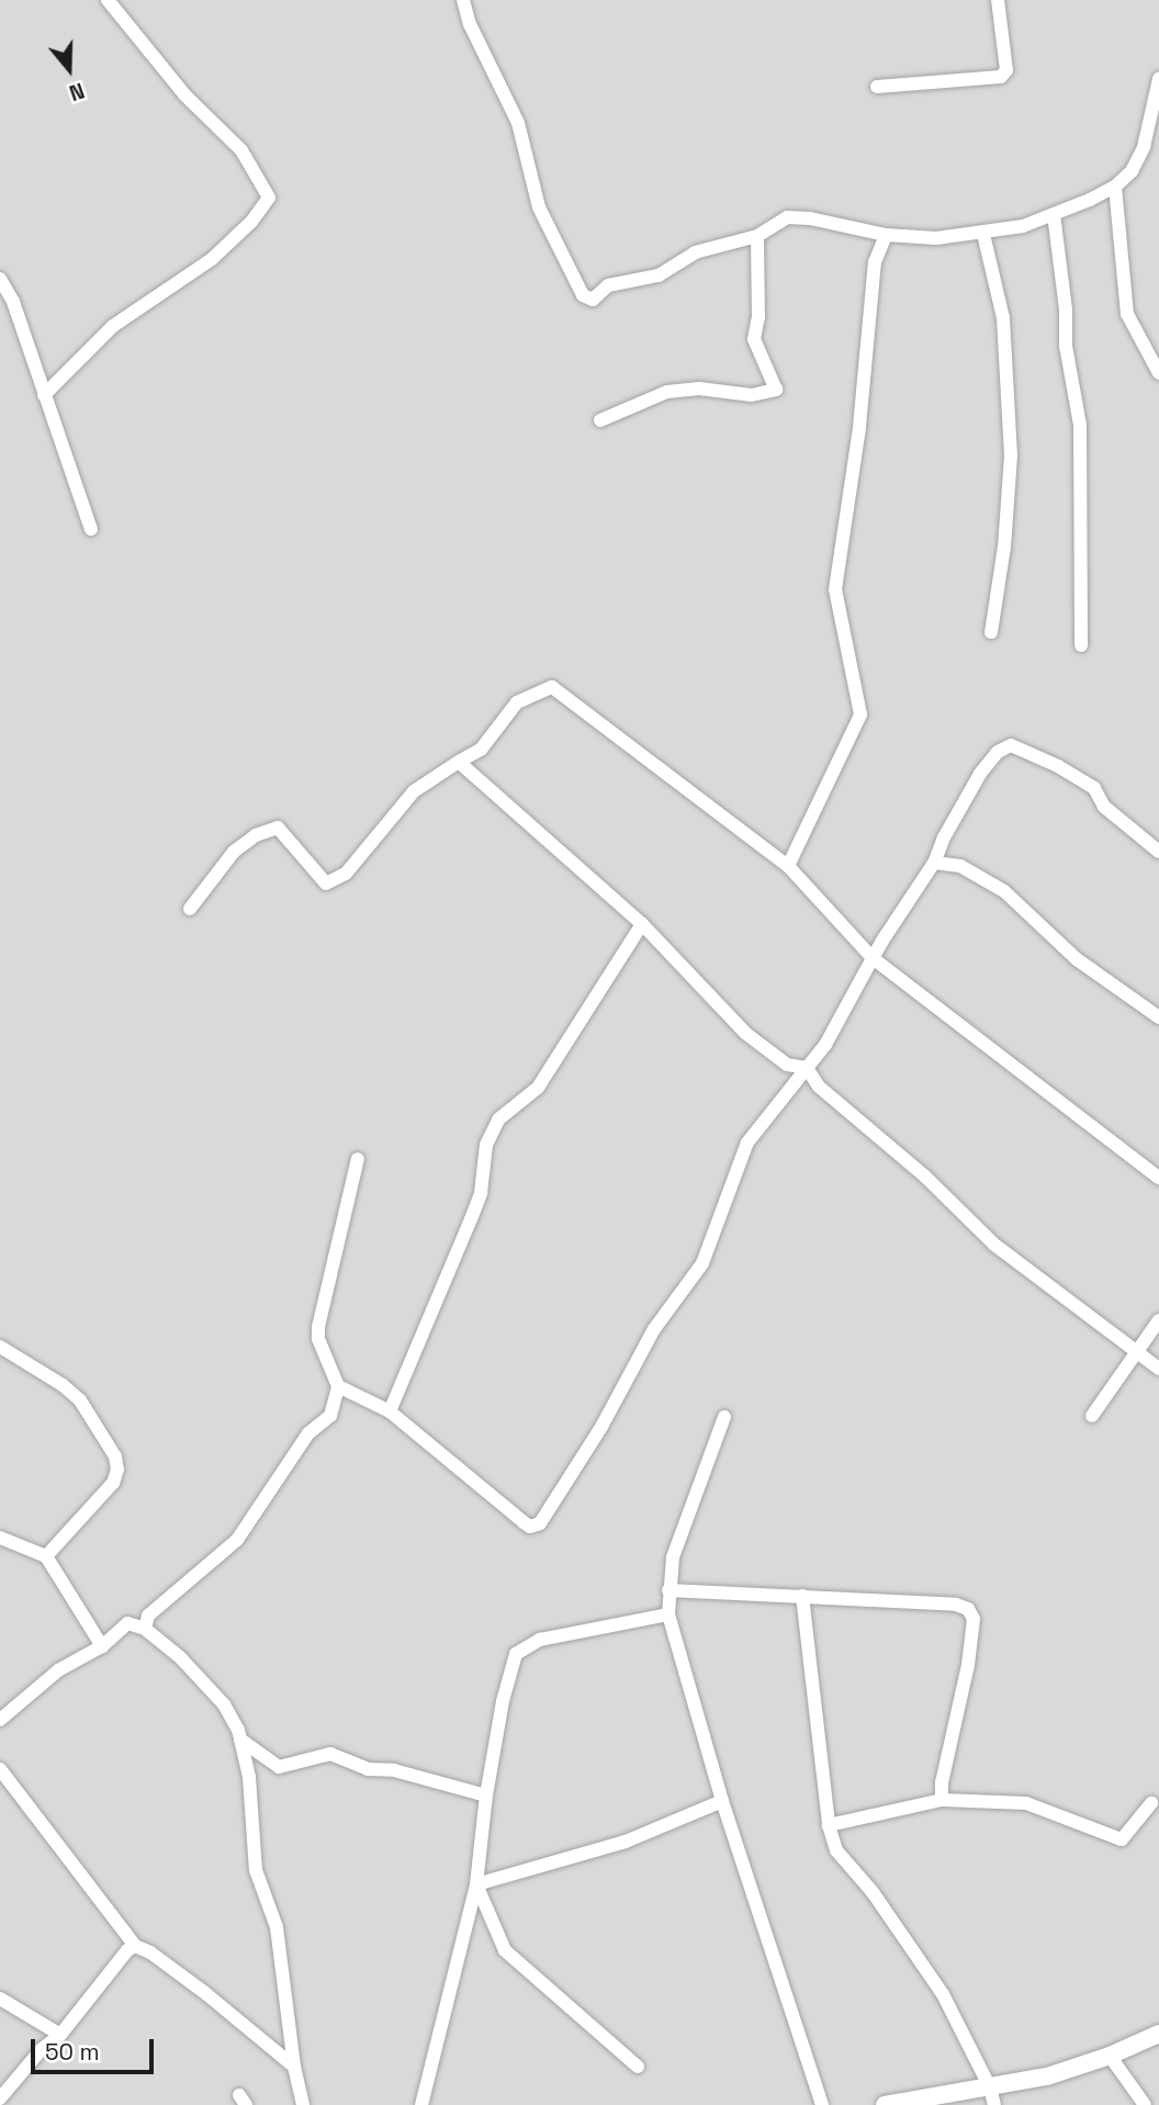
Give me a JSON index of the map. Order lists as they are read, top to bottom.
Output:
{
  "scale_bar": "50 m",
  "north": "bottom"
}
